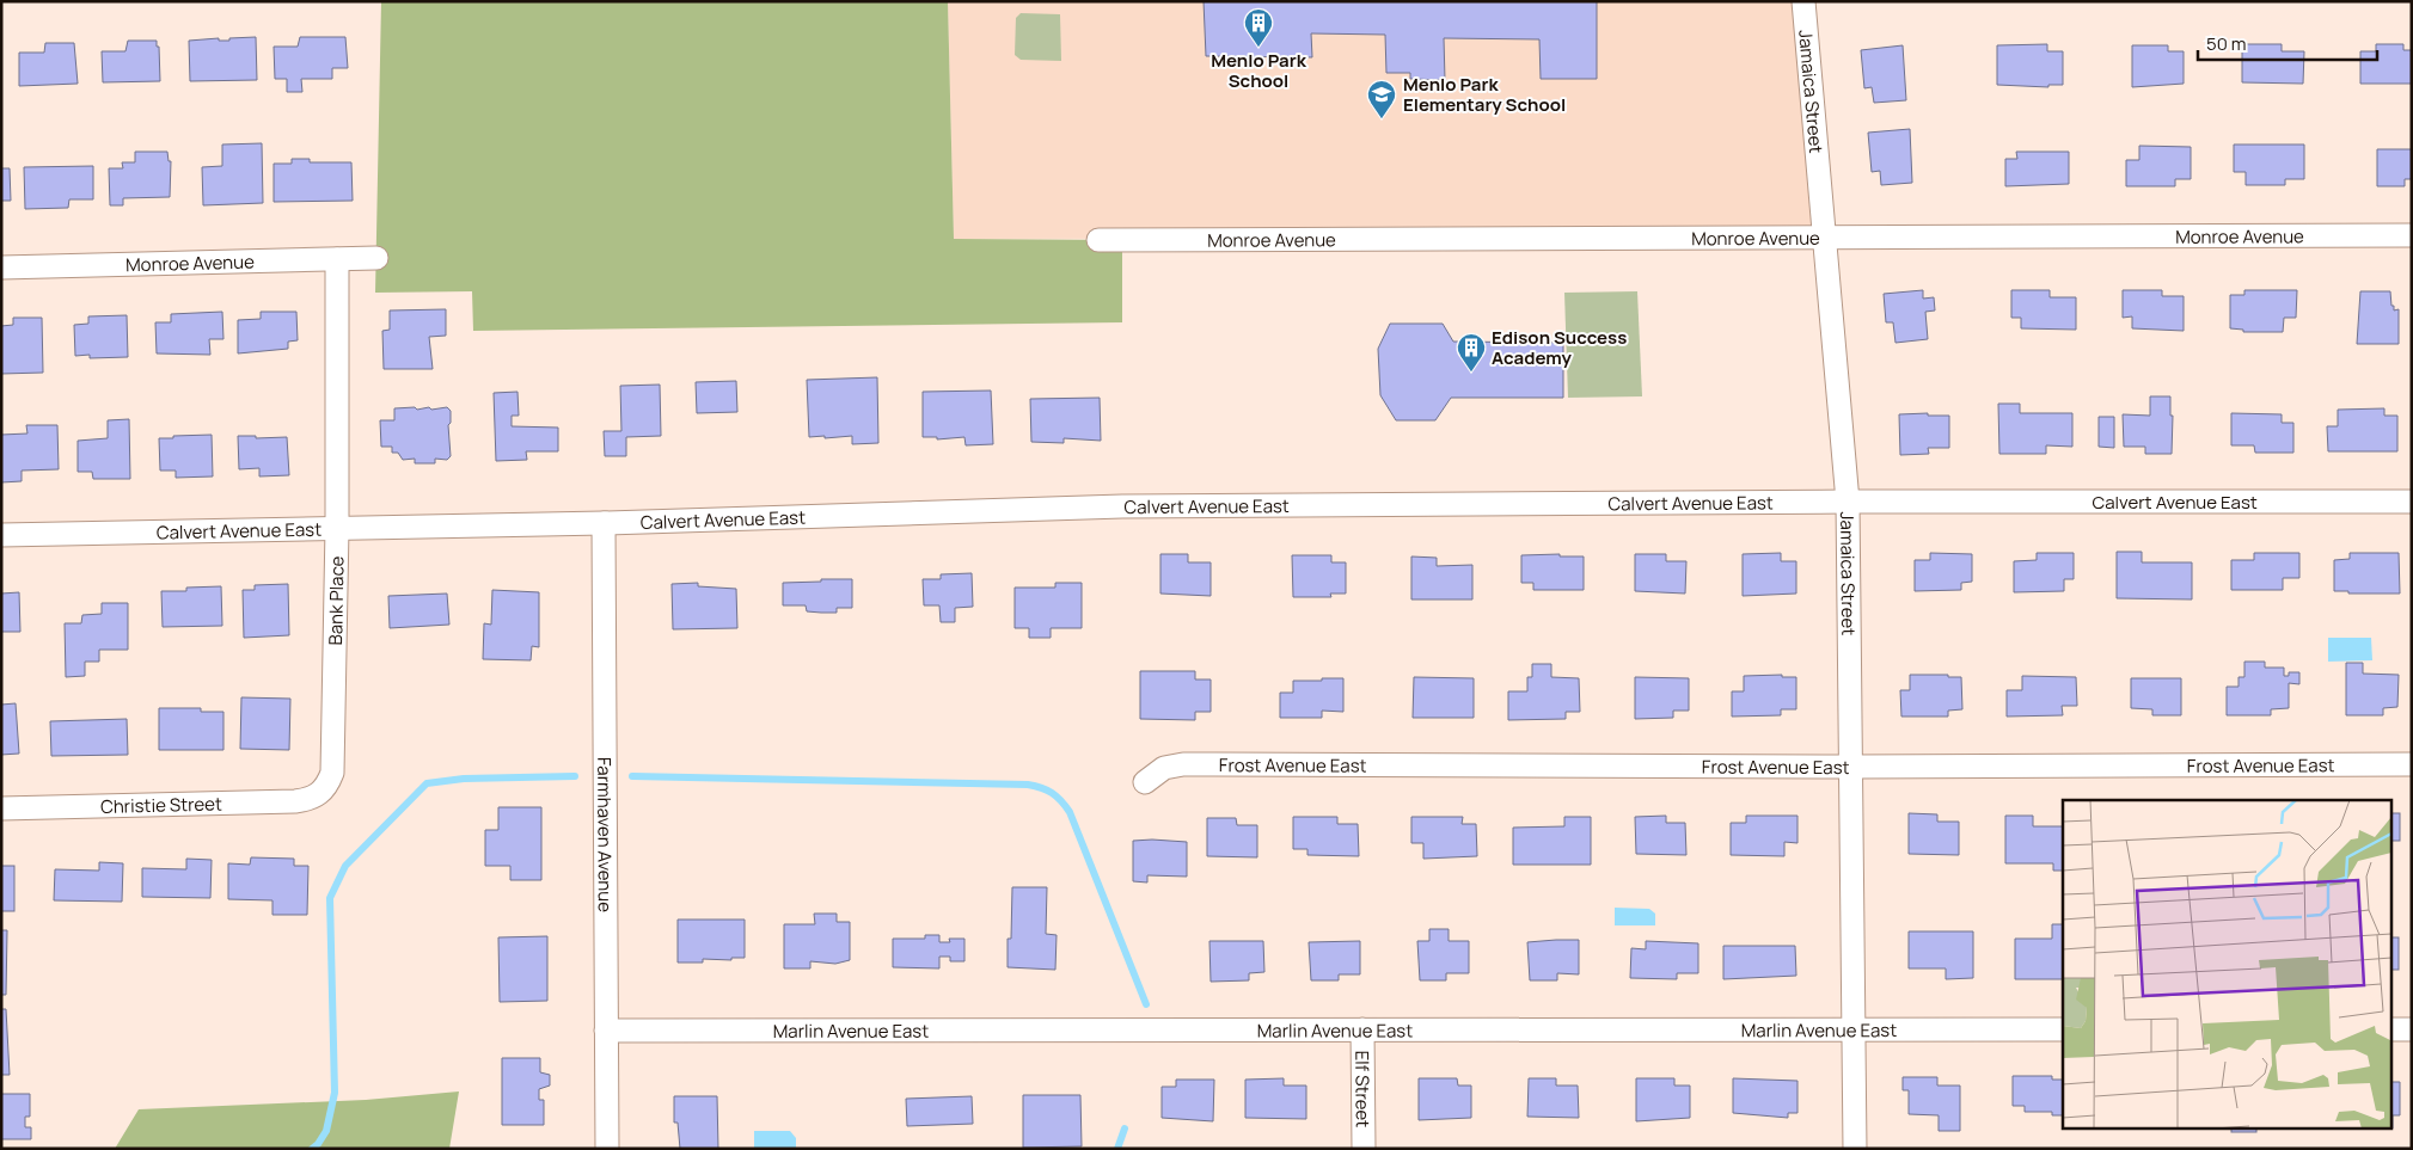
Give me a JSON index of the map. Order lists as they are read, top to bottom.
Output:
{
  "streets": {
    "street": [
      "Jamaica Street",
      "Monroe Avenue",
      "Calvert Avenue East",
      "Bank Place",
      "Frost Avenue East",
      "Christie Street",
      "Farmhaven Avenue",
      "Marlin Avenue East",
      "Elf Street"
    ]
  },
  "crossings": [
    ["Jamaica Street", "Monroe Avenue"],
    ["Jamaica Street", "Calvert Avenue East"],
    ["Jamaica Street", "Frost Avenue East"],
    ["Jamaica Street", "Marlin Avenue East"],
    ["Monroe Avenue", "Bank Place"],
    ["Calvert Avenue East", "Bank Place"],
    ["Calvert Avenue East", "Farmhaven Avenue"],
    ["Bank Place", "Christie Street"],
    ["Farmhaven Avenue", "Marlin Avenue East"],
    ["Marlin Avenue East", "Elf Street"]
  ],
  "places": {
    "building": ["Menlo Park School", "Edison Success Academy"],
    "school or university": ["Menlo Park Elementary School"]
  },
  "scale_bar": "50 m"
}
